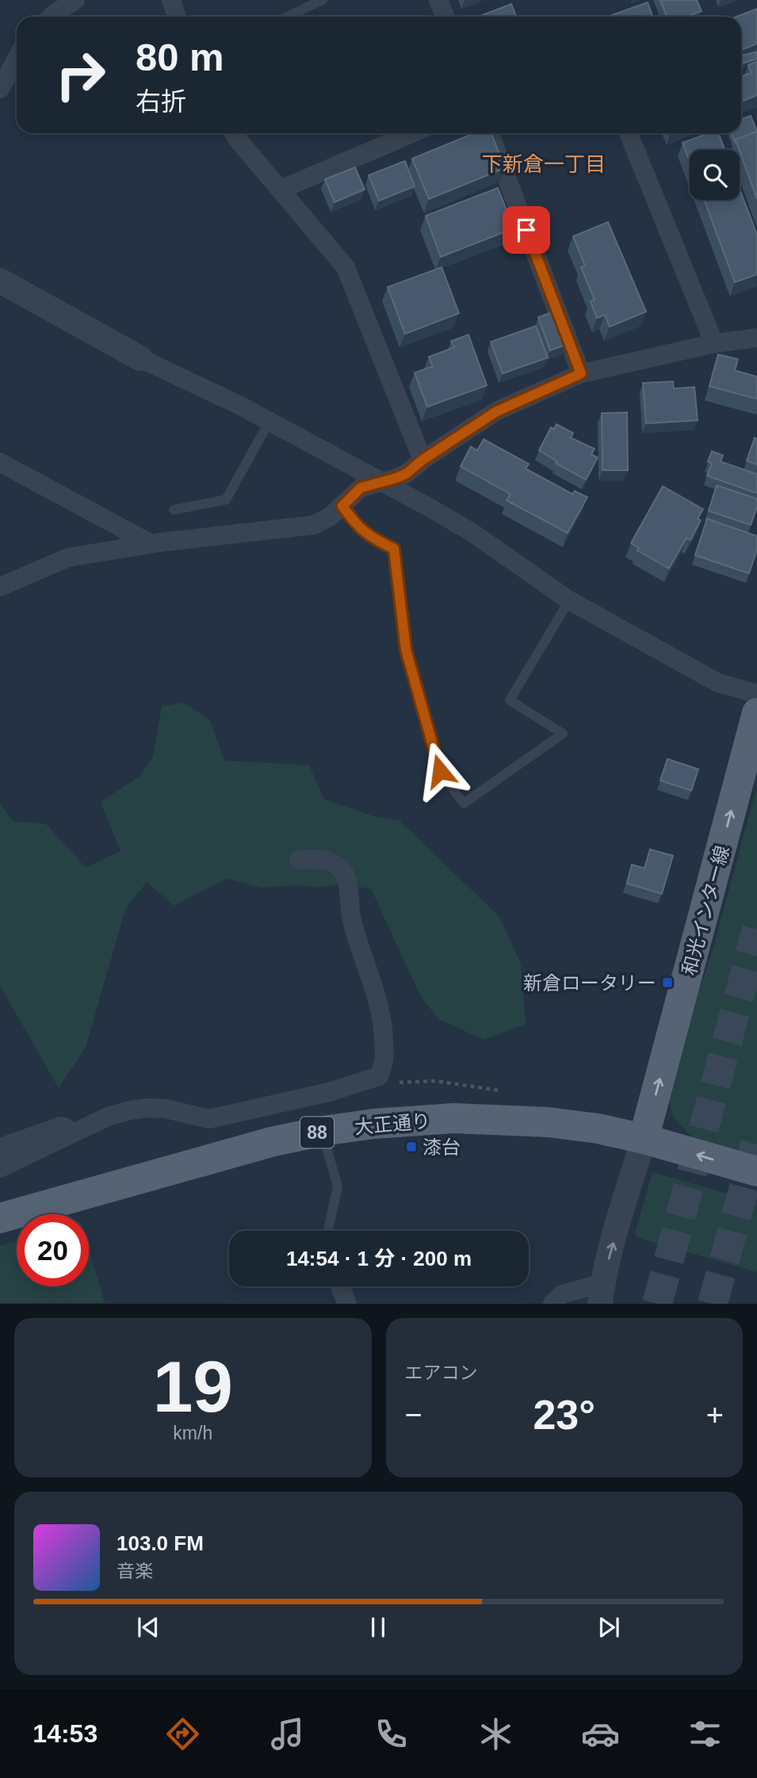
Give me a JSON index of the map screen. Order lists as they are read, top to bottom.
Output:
{
  "streets": {
    "main road": ["和光インター線", "大正通り", "88"]
  },
  "crossings": [
    ["和光インター線", "大正通り"]
  ],
  "one_way": ["和光インター線"],
  "districts": ["下新倉一丁目"],
  "places": {
    "transit": ["新倉ロータリー", "漆台"]
  },
  "page": {
    "turn": ["80 m", "右折"],
    "limit": "20",
    "trip": "14:54 · 1 分 · 200 m",
    "tile": [
      ["19", "km/h"],
      "エアコン"
    ],
    "heat": ["−", "23°", "+"],
    "song": ["103.0 FM", "音楽"],
    "tabs": "14:53"
  }
}
